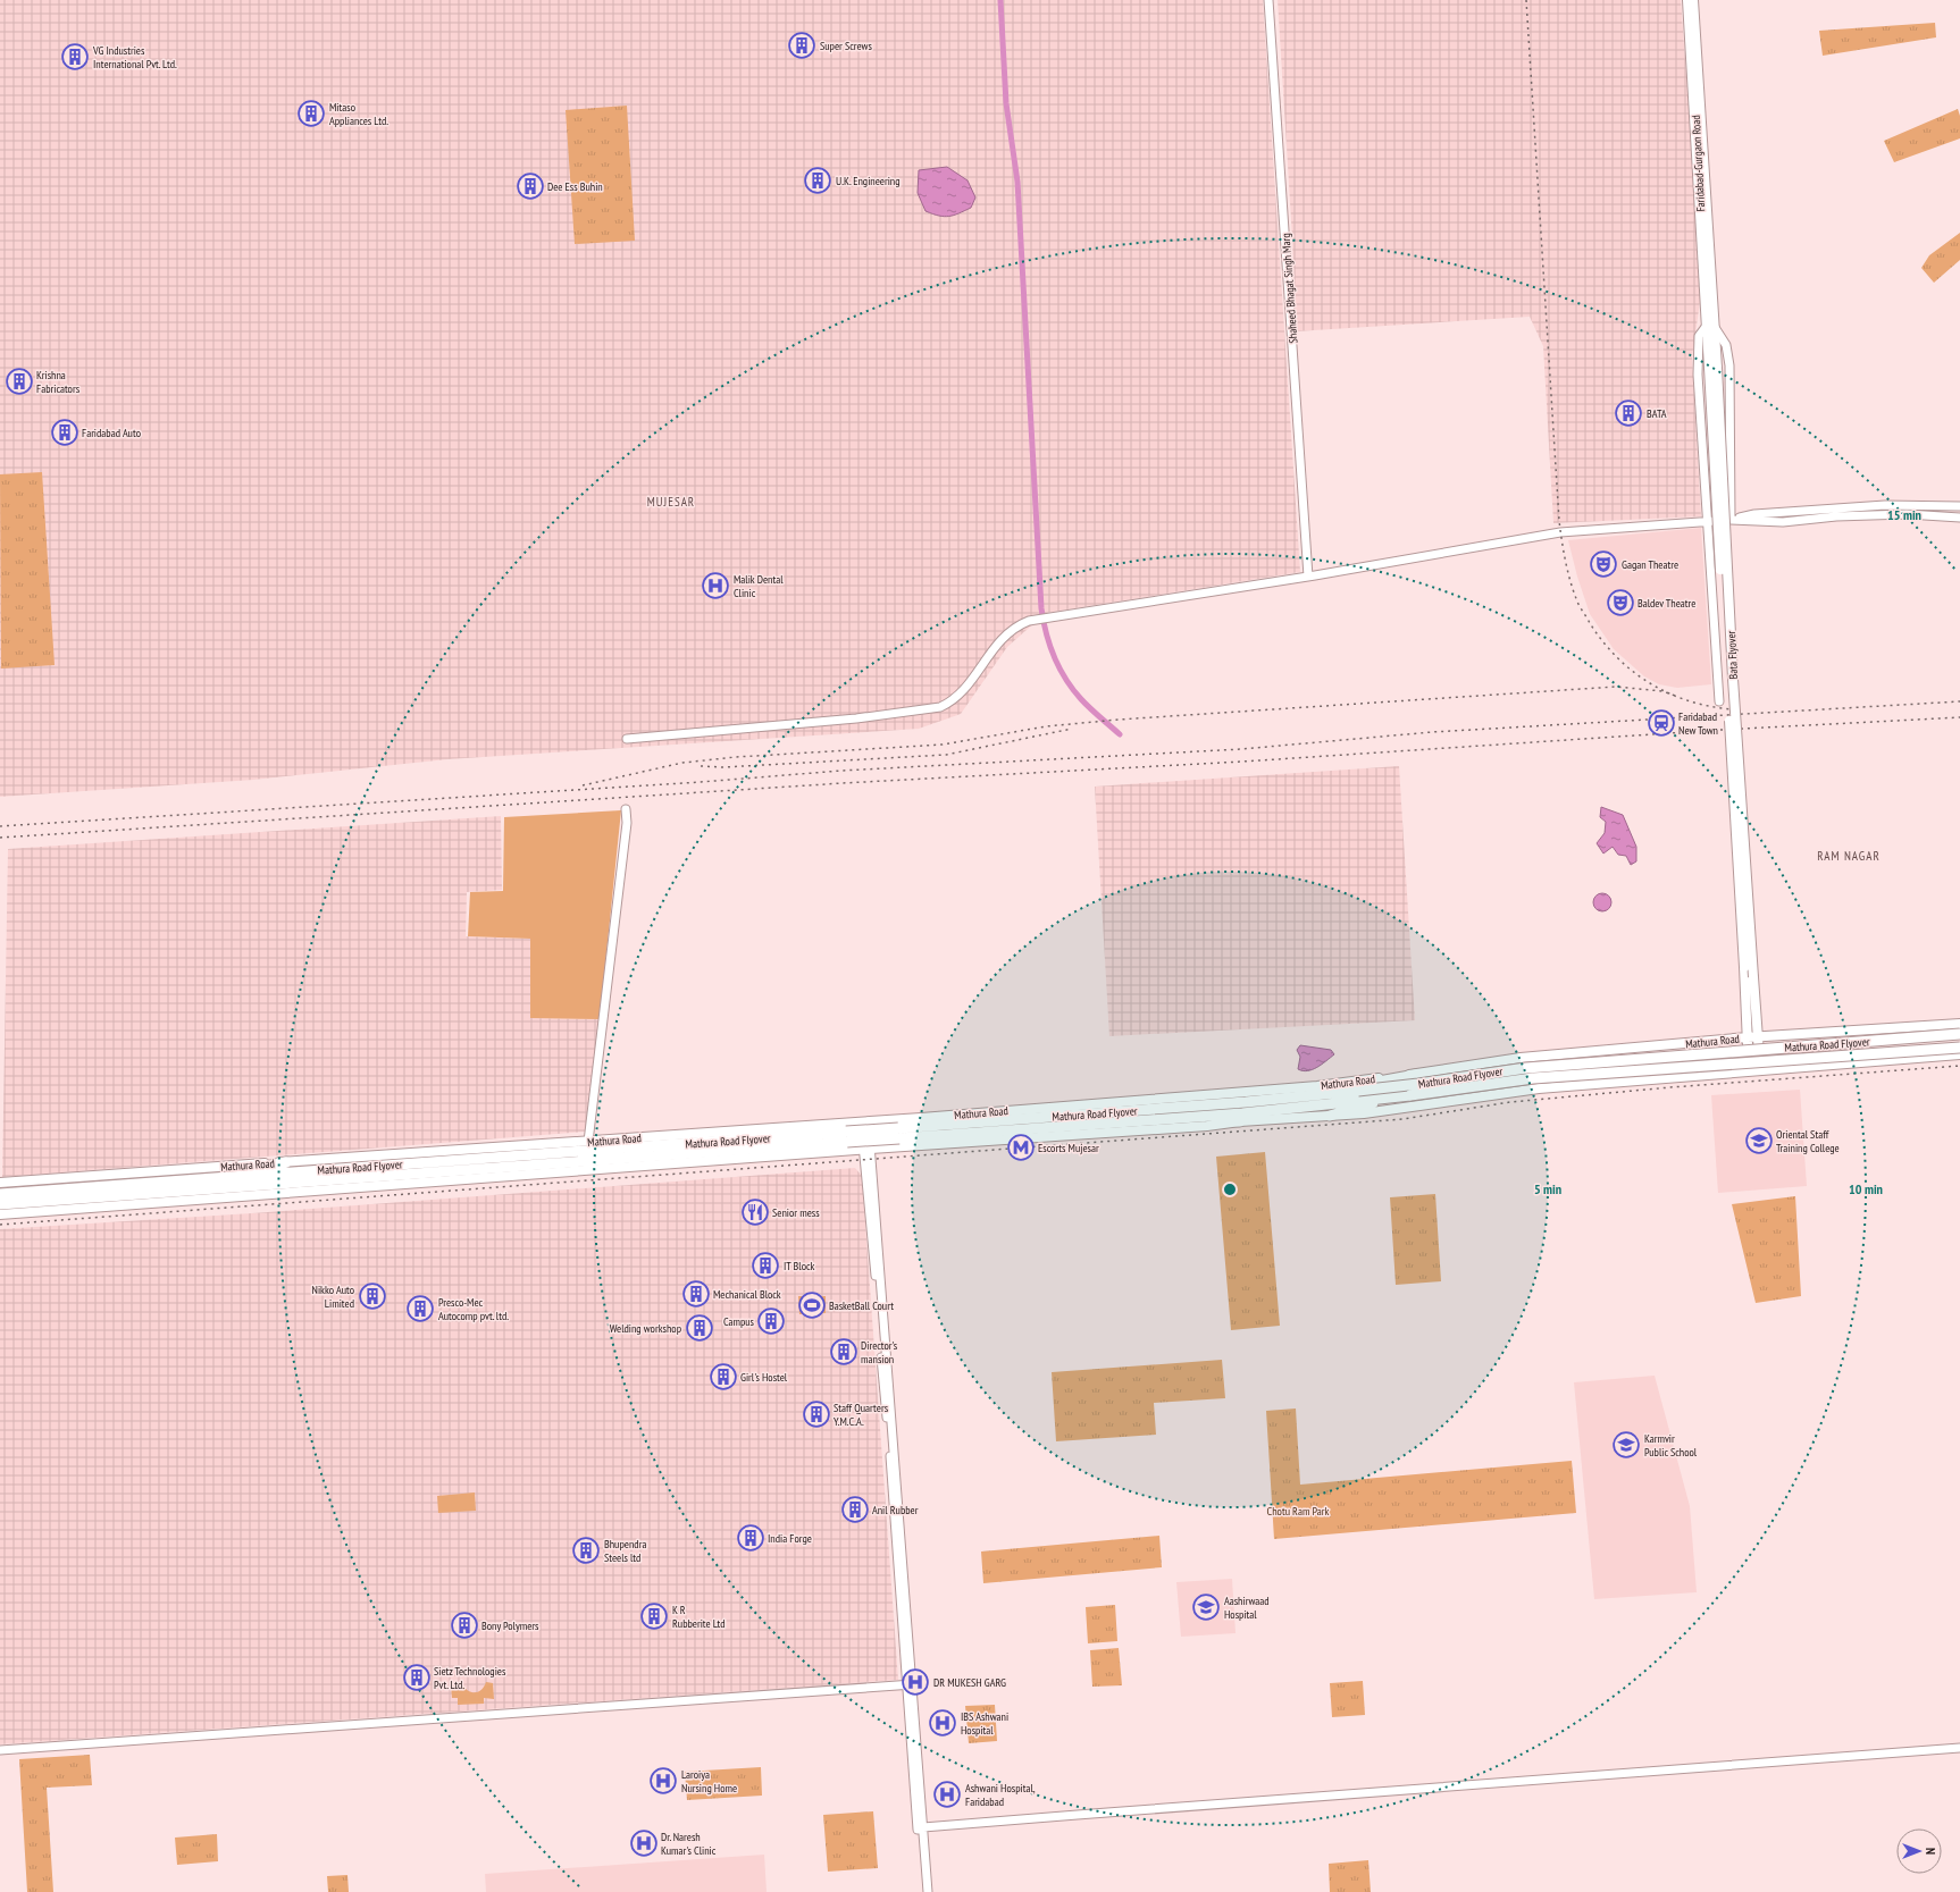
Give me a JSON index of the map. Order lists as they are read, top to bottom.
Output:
{
  "streets": {
    "highway": ["Mathura Road", "Mathura Road Flyover"],
    "main road": ["Faridabad-Gurgaon Road", "Bata Flyover"],
    "street": ["Shaheed Bhagat Singh Marg"]
  },
  "crossings": [
    ["Faridabad-Gurgaon Road", "Bata Flyover"],
    ["Mathura Road", "Mathura Road Flyover"]
  ],
  "districts": ["MUJESAR", "RAM NAGAR"],
  "parks": ["Chotu Ram Park"],
  "places": {
    "building": [
      "Super Screws",
      "VG Industries International Pvt. Ltd.",
      "Mitaso Appliances Ltd.",
      "U.K. Engineering",
      "Dee Ess Buhin",
      "Krishna Fabricators",
      "BATA",
      "Faridabad Auto",
      "IT Block",
      "Mechanical Block",
      "Nikko Auto Limited",
      "Presco-Mec Autocomp pvt. ltd.",
      "Campus",
      "Welding workshop",
      "Director's mansion",
      "Girl's Hostel",
      "Staff Quarters Y.M.C.A.",
      "Anil Rubber",
      "India Forge",
      "Bhupendra Steels ltd",
      "K R Rubberite Ltd",
      "Bony Polymers",
      "Sietz Technologies Pvt. Ltd."
    ],
    "theatre": ["Gagan Theatre", "Baldev Theatre"],
    "hospital": [
      "Malik Dental Clinic",
      "DR MUKESH GARG",
      "IBS Ashwani Hospital",
      "Laroiya Nursing Home",
      "Ashwani Hospital, Faridabad",
      "Dr. Naresh Kumar's Clinic"
    ],
    "station": ["Faridabad New Town"],
    "school or university": ["Oriental Staff Training College", "Karmvir Public School", "Aashirwaad Hospital"],
    "metro station": ["Escorts Mujesar"],
    "restaurant": ["Senior mess"],
    "sports": ["BasketBall Court"]
  },
  "north": "right",
  "rings": ["15 min", "5 min", "10 min"]
}
